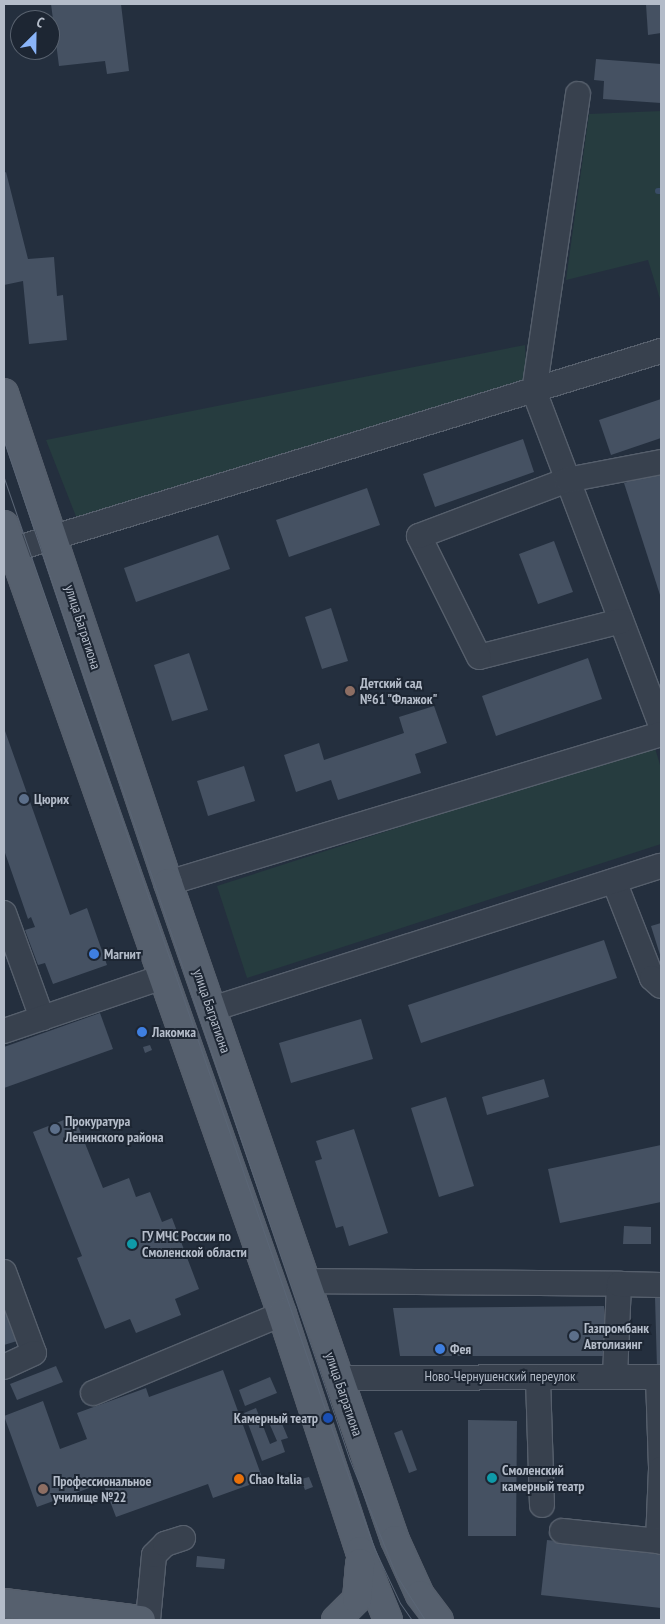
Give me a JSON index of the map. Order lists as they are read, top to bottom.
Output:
{
  "streets": {
    "main road": ["улица Багратиона"],
    "street": ["Ново-Чернушенский переулок"]
  },
  "crossings": [
    ["улица Багратиона", "Ново-Чернушенский переулок"]
  ],
  "places": [
    "Детский сад №61 \"Флажок\"",
    "Цюрих",
    "Магнит",
    "Лакомка",
    "Прокуратура Ленинского района",
    "ГУ МЧС России по Смоленской области",
    "Газпромбанк Автолизинг",
    "Фея",
    "Камерный театр",
    "Смоленский камерный театр",
    "Chao Italia",
    "Профессиональное училище №22"
  ],
  "north": "top right"
}
